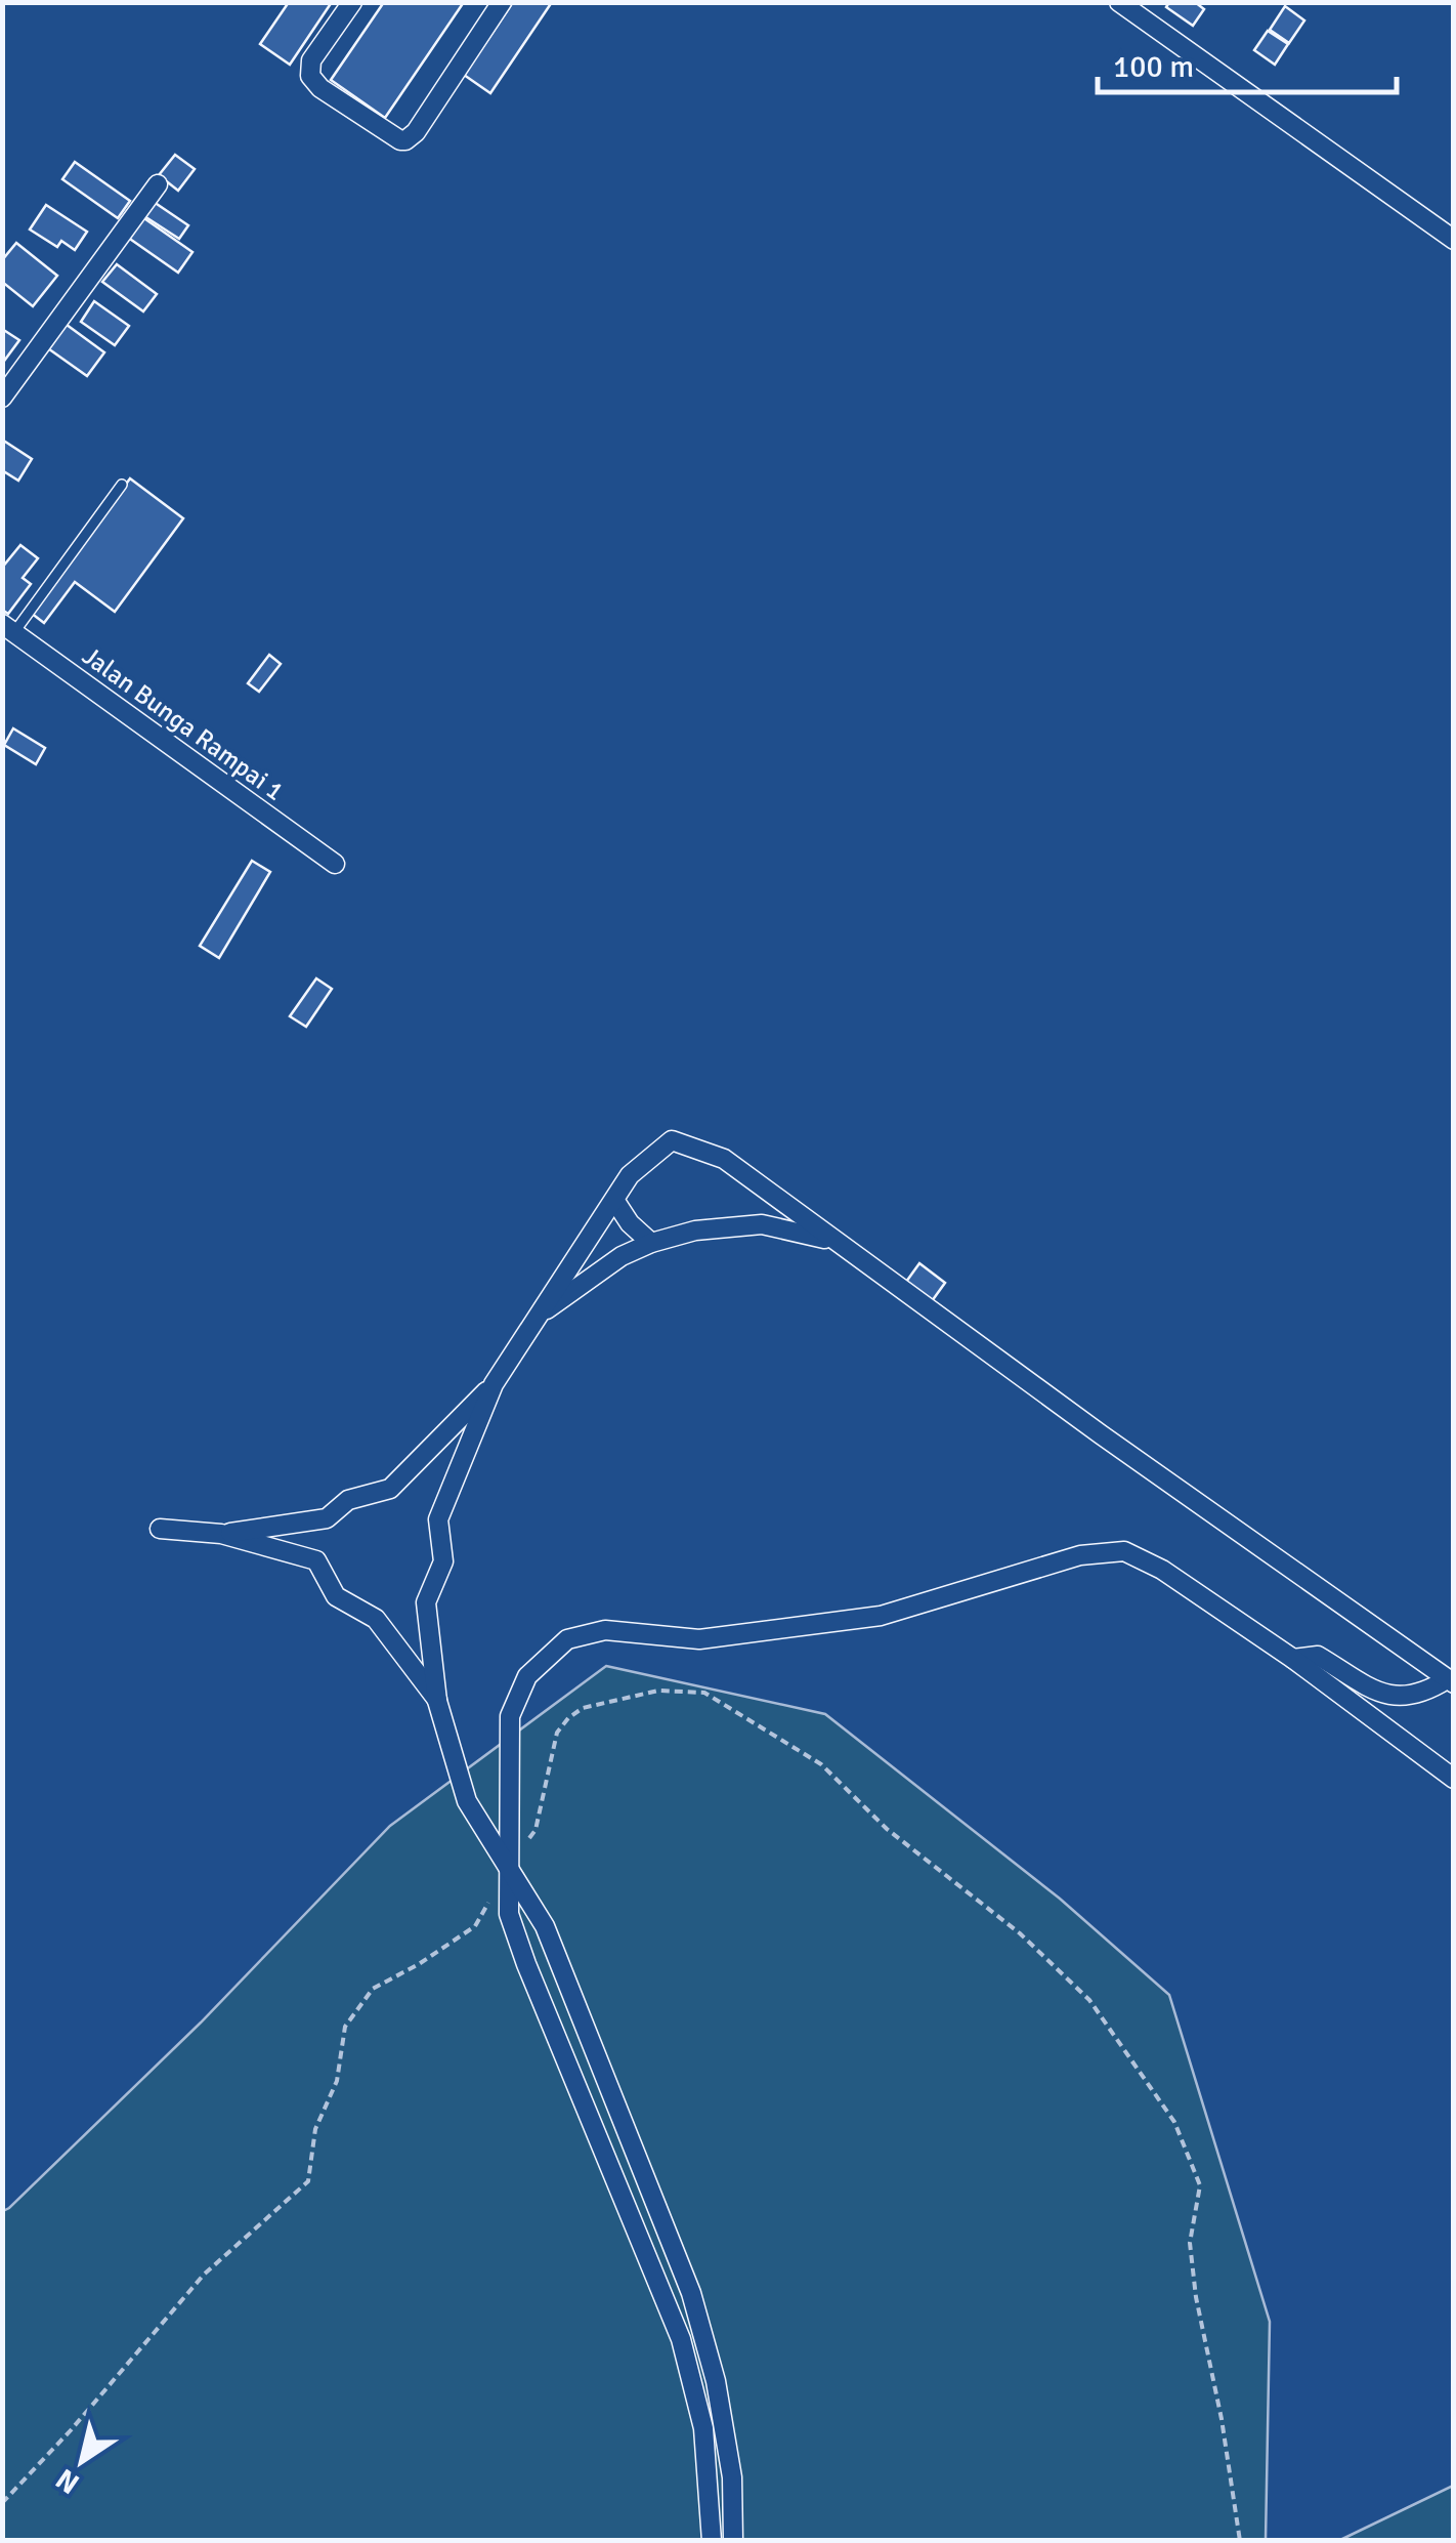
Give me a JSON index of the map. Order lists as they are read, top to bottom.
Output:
{
  "streets": {
    "street": ["Jalan Bunga Rampai 1"]
  },
  "scale_bar": "100 m",
  "north": "bottom left"
}
